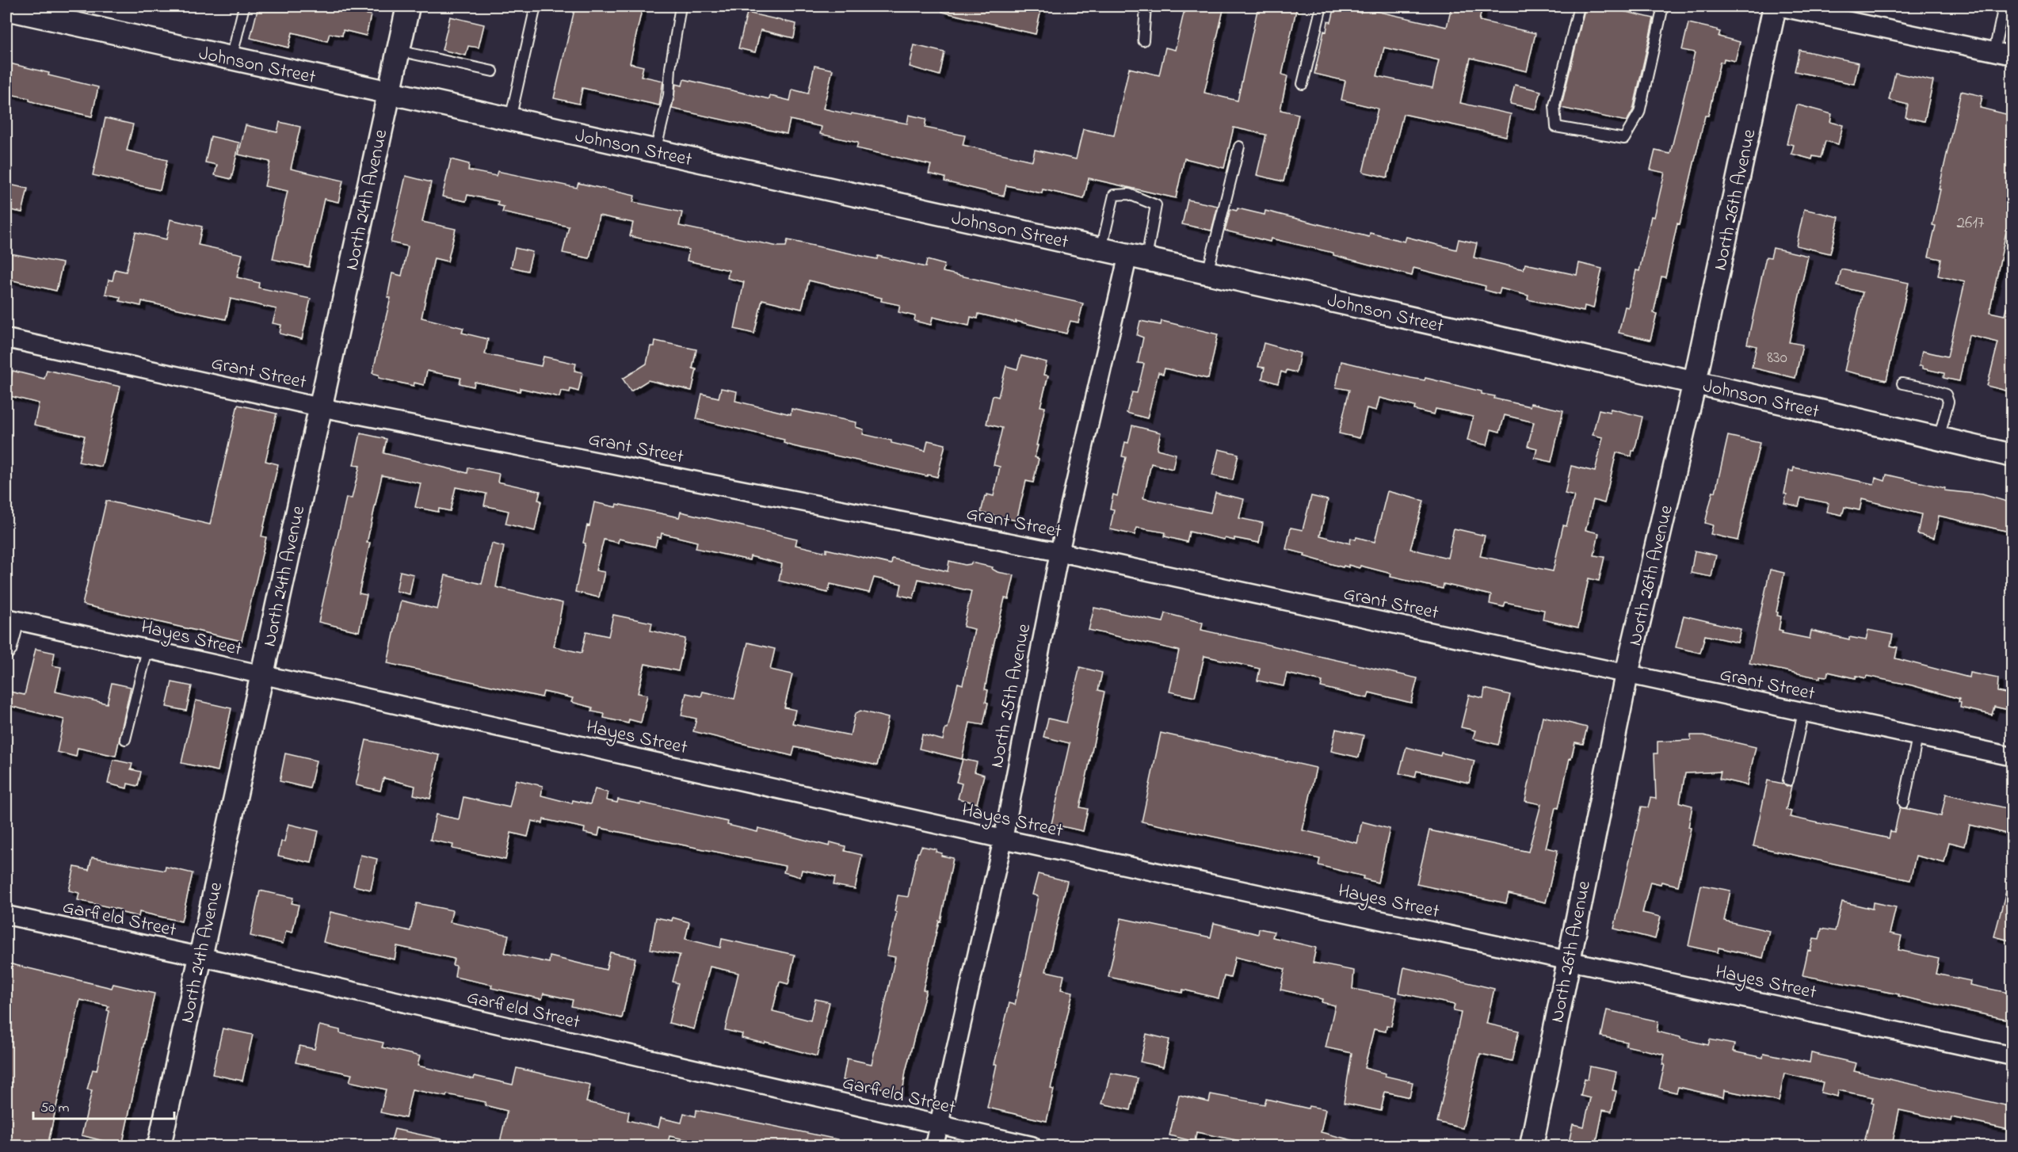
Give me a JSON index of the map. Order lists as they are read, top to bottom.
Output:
{
  "streets": {
    "street": [
      "Johnson Street",
      "North 24th Avenue",
      "North 26th Avenue",
      "Grant Street",
      "Hayes Street",
      "North 25th Avenue",
      "Garfield Street"
    ]
  },
  "crossings": [
    ["Johnson Street", "North 24th Avenue"],
    ["Johnson Street", "North 26th Avenue"],
    ["Johnson Street", "North 25th Avenue"],
    ["North 24th Avenue", "Grant Street"],
    ["North 24th Avenue", "Hayes Street"],
    ["North 24th Avenue", "Garfield Street"],
    ["North 26th Avenue", "Grant Street"],
    ["North 26th Avenue", "Hayes Street"],
    ["Grant Street", "North 25th Avenue"],
    ["Hayes Street", "North 25th Avenue"],
    ["North 25th Avenue", "Garfield Street"]
  ],
  "house_numbers": ["2617", "830"],
  "scale_bar": "50 m"
}
